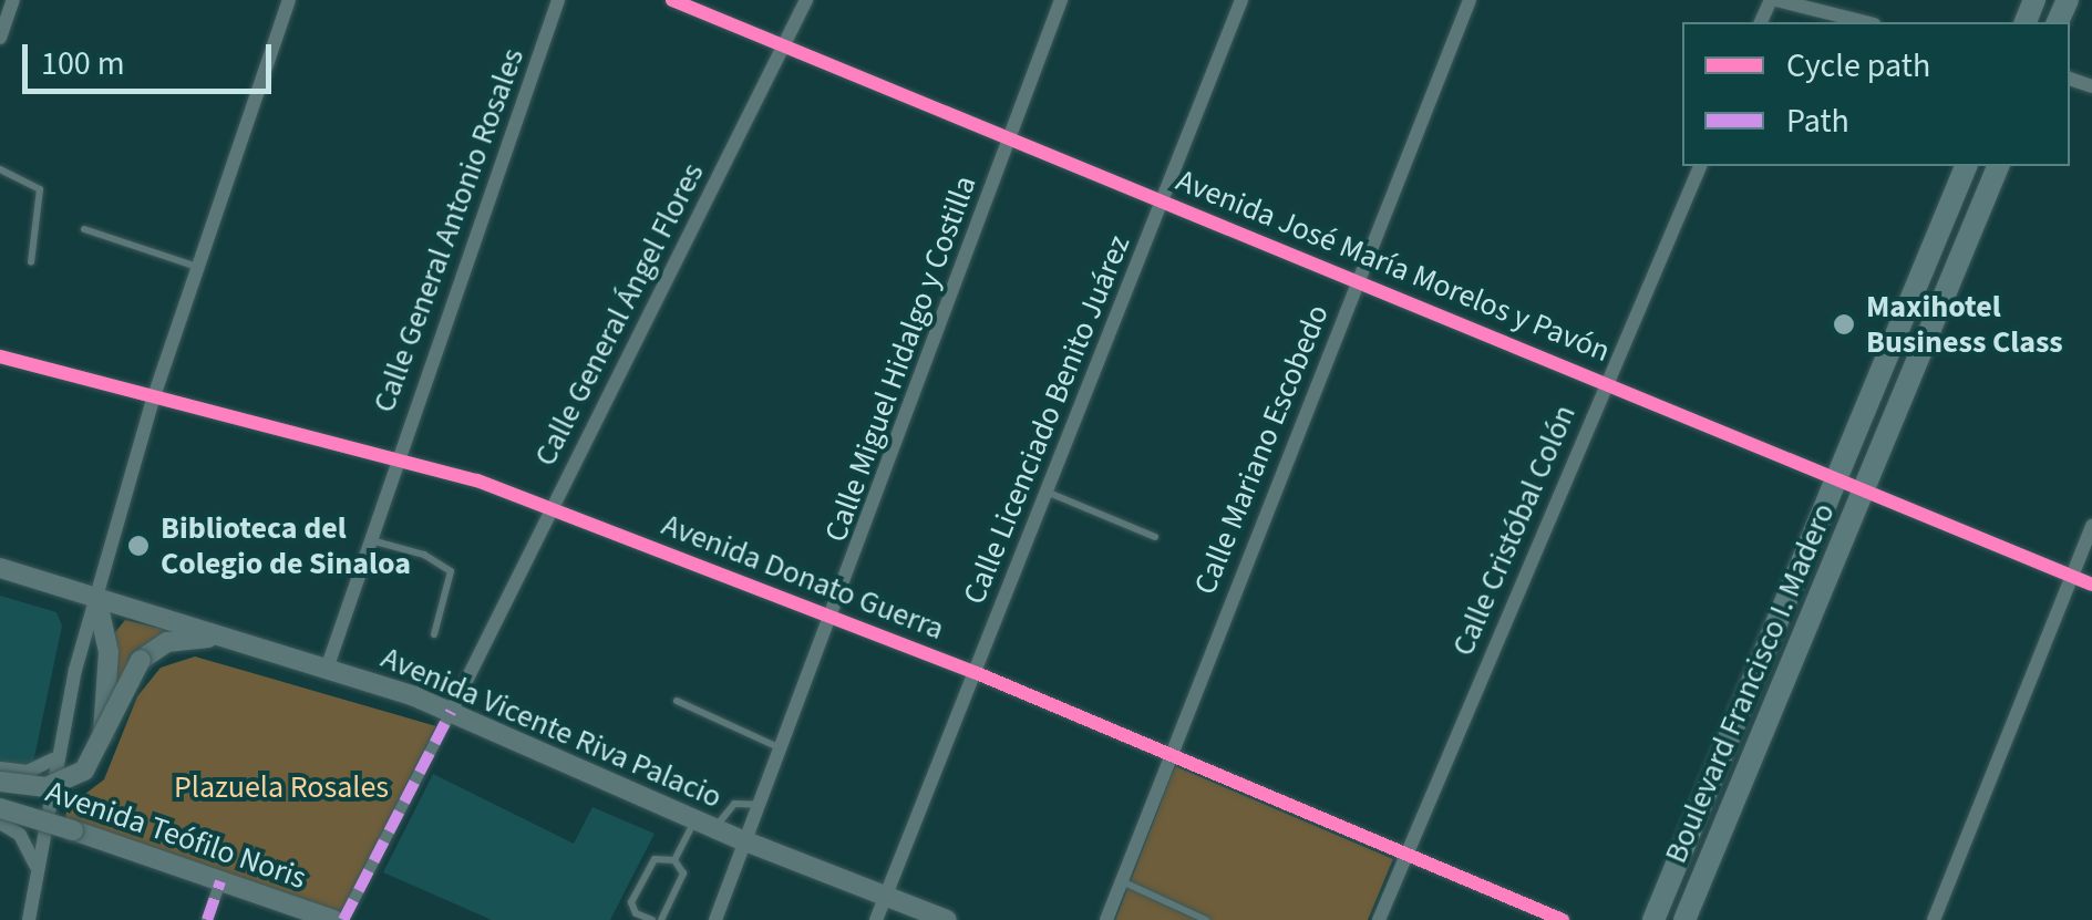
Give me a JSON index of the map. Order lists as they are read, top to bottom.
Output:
{
  "streets": {
    "main road": ["Boulevard Francisco I. Madero", "Avenida Vicente Riva Palacio", "Avenida Teófilo Noris"],
    "street": [
      "Calle General Antonio Rosales",
      "Avenida José María Morelos y Pavón",
      "Calle General Ángel Flores",
      "Calle Miguel Hidalgo y Costilla",
      "Calle Licenciado Benito Juárez",
      "Calle Mariano Escobedo",
      "Calle Cristóbal Colón",
      "Avenida Donato Guerra"
    ]
  },
  "crossings": [
    ["Calle General Antonio Rosales", "Avenida Donato Guerra"],
    ["Calle General Antonio Rosales", "Avenida Vicente Riva Palacio"],
    ["Avenida José María Morelos y Pavón", "Calle General Ángel Flores"],
    ["Avenida José María Morelos y Pavón", "Calle Miguel Hidalgo y Costilla"],
    ["Avenida José María Morelos y Pavón", "Calle Licenciado Benito Juárez"],
    ["Avenida José María Morelos y Pavón", "Calle Mariano Escobedo"],
    ["Avenida José María Morelos y Pavón", "Calle Cristóbal Colón"],
    ["Avenida José María Morelos y Pavón", "Boulevard Francisco I. Madero"],
    ["Calle General Ángel Flores", "Avenida Donato Guerra"],
    ["Calle General Ángel Flores", "Avenida Vicente Riva Palacio"],
    ["Calle Miguel Hidalgo y Costilla", "Avenida Donato Guerra"],
    ["Calle Miguel Hidalgo y Costilla", "Avenida Vicente Riva Palacio"],
    ["Calle Licenciado Benito Juárez", "Avenida Donato Guerra"],
    ["Calle Licenciado Benito Juárez", "Avenida Vicente Riva Palacio"],
    ["Calle Mariano Escobedo", "Avenida Donato Guerra"],
    ["Calle Cristóbal Colón", "Avenida Donato Guerra"]
  ],
  "parks": ["Plazuela Rosales"],
  "places": ["Maxihotel Business Class", "Biblioteca del Colegio de Sinaloa"],
  "legend": ["Cycle path", "Path"],
  "scale_bar": "100 m"
}
